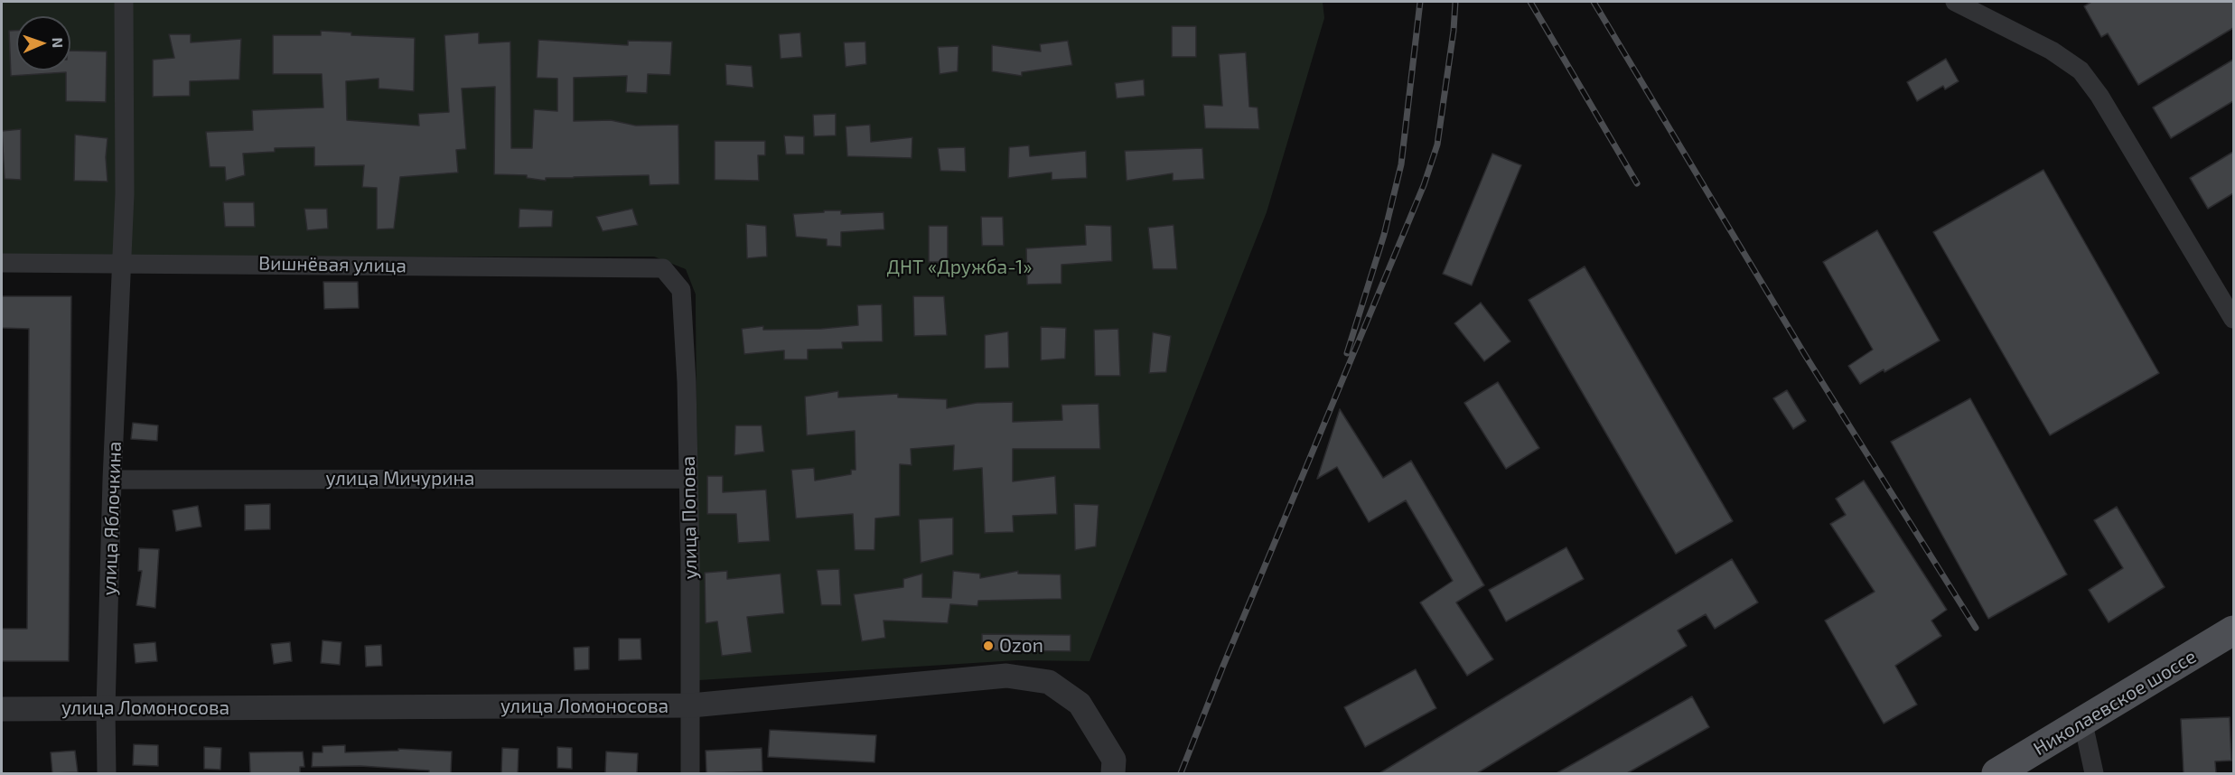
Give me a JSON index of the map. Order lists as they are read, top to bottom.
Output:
{
  "streets": {
    "main road": ["Николаевское шоссе"],
    "street": [
      "Вишнёвая улица",
      "улица Мичурина",
      "улица Попова",
      "улица Яблочкина",
      "улица Ломоносова"
    ]
  },
  "crossings": [
    ["Вишнёвая улица", "улица Попова"],
    ["Вишнёвая улица", "улица Яблочкина"],
    ["улица Мичурина", "улица Попова"],
    ["улица Мичурина", "улица Яблочкина"],
    ["улица Попова", "улица Ломоносова"],
    ["улица Яблочкина", "улица Ломоносова"]
  ],
  "parks": ["ДНТ «Дружба-1»"],
  "places": ["Ozon"],
  "north": "right"
}
